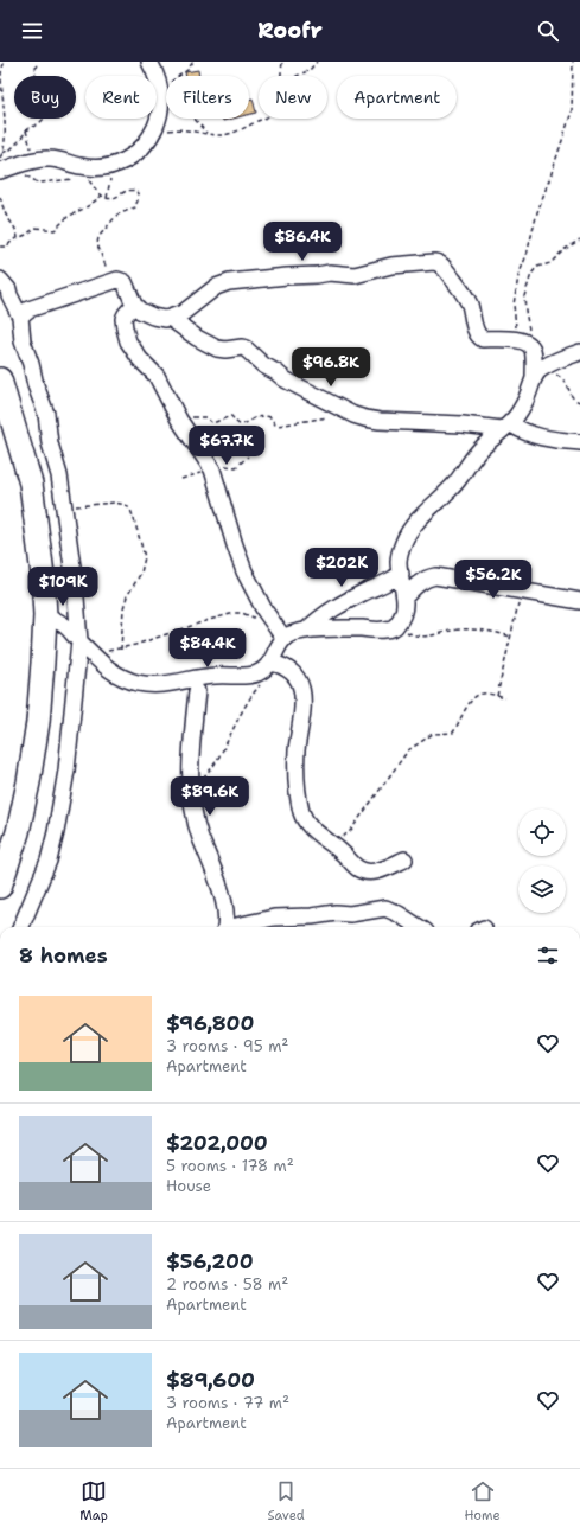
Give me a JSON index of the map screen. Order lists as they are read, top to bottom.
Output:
{
  "page": {
    "header": "Roofr",
    "chip": [
      "Buy",
      "Rent",
      "Filters",
      "New",
      "Apartment"
    ],
    "price": [
      "$86.4K",
      "$96.8K",
      "$67.7K",
      "$202K",
      "$56.2K",
      "$109K",
      "$84.4K",
      "$89.6K"
    ],
    "heading": "8 homes",
    "list": [
      {
        "name": "$96,800",
        "note": "3 rooms · 95 m² · Apartment"
      },
      {
        "name": "$202,000",
        "note": "5 rooms · 178 m² · House"
      },
      {
        "name": "$56,200",
        "note": "2 rooms · 58 m² · Apartment"
      },
      {
        "name": "$89,600",
        "note": "3 rooms · 77 m² · Apartment"
      }
    ],
    "tabs": ["Map", "Saved", "Home"]
  }
}
